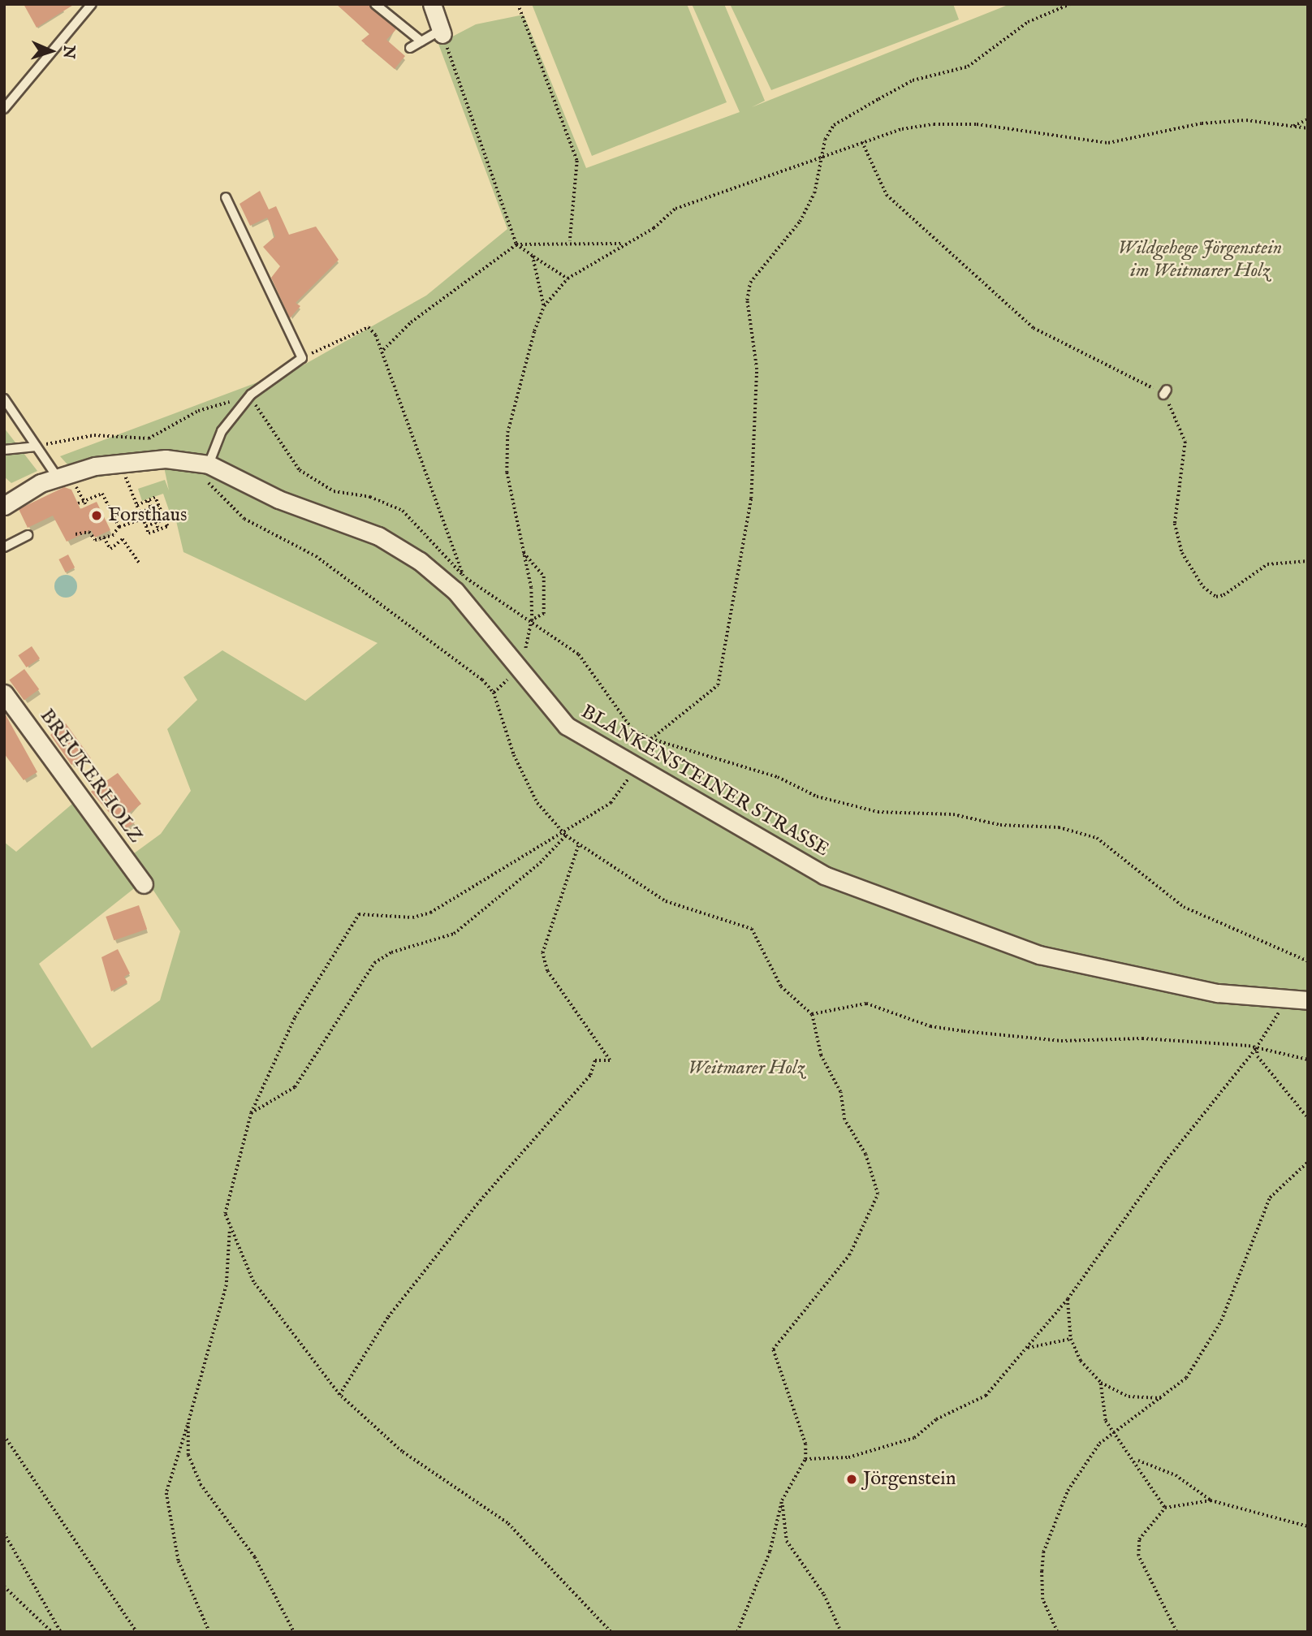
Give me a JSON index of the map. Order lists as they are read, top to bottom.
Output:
{
  "streets": {
    "street": ["BREUKERHOLZ", "BLANKENSTEINER STRASSE"]
  },
  "parks": ["Wildgehege Jörgenstein im Weitmarer Holz", "Weitmarer Holz"],
  "places": ["Forsthaus", "Jörgenstein"],
  "north": "right"
}
